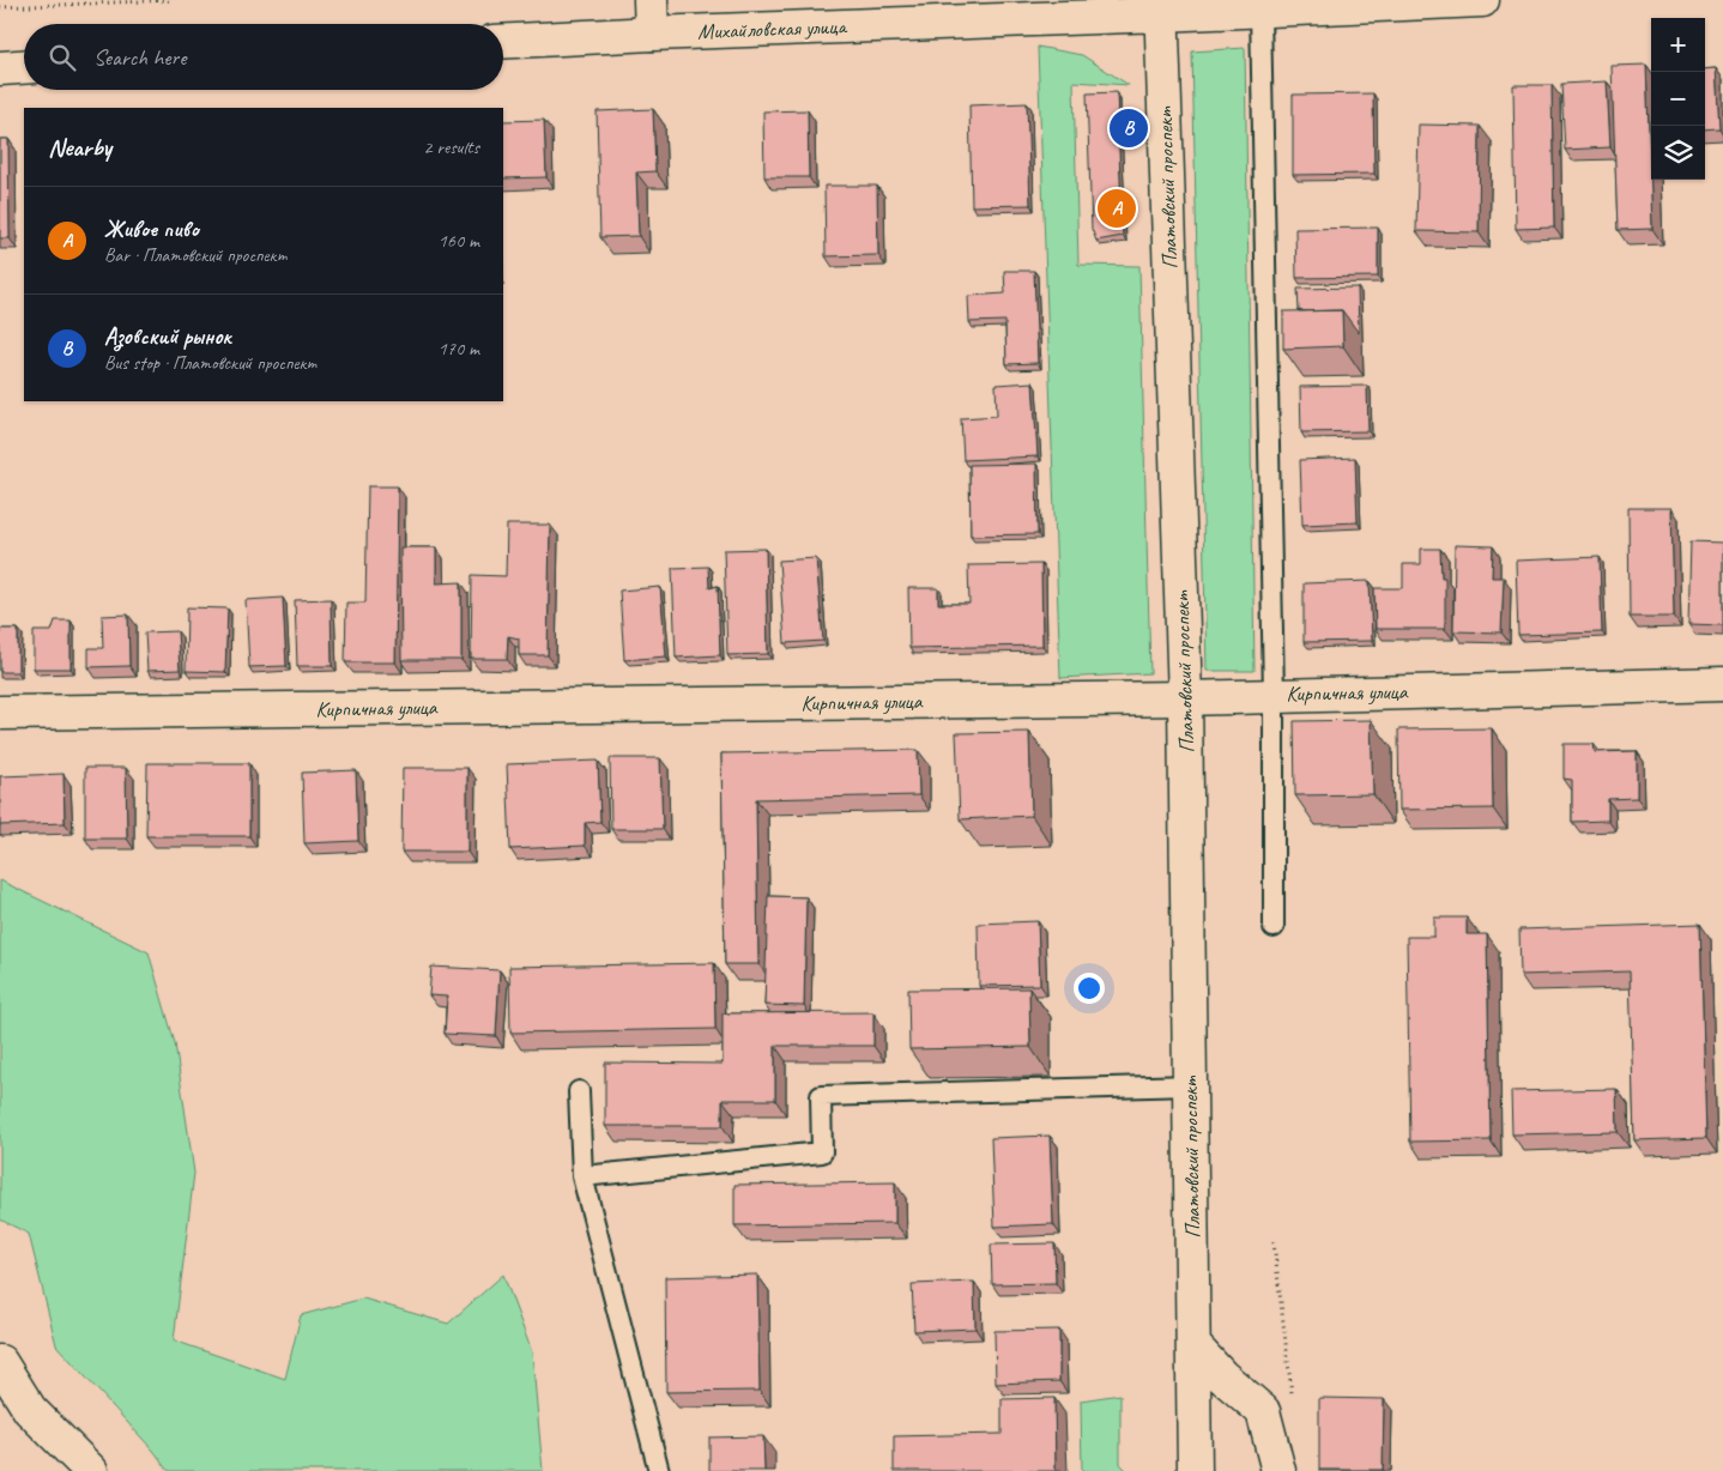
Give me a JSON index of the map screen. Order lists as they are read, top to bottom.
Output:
{
  "streets": {
    "main road": ["Михайловская улица", "Платовский проспект", "Кирпичная улица"]
  },
  "crossings": [
    ["Михайловская улица", "Платовский проспект"],
    ["Платовский проспект", "Кирпичная улица"]
  ],
  "page": {
    "map_buttons": ["+", "−"],
    "search": "Search here",
    "pins": ["B", "A"],
    "heading": ["Nearby", "2 results"],
    "list": [
      {
        "mark": "A",
        "name": "Живое пиво",
        "note": "Bar · Платовский проспект",
        "value": "160 m"
      },
      {
        "mark": "B",
        "name": "Азовский рынок",
        "note": "Bus stop · Платовский проспект",
        "value": "170 m"
      }
    ]
  }
}
